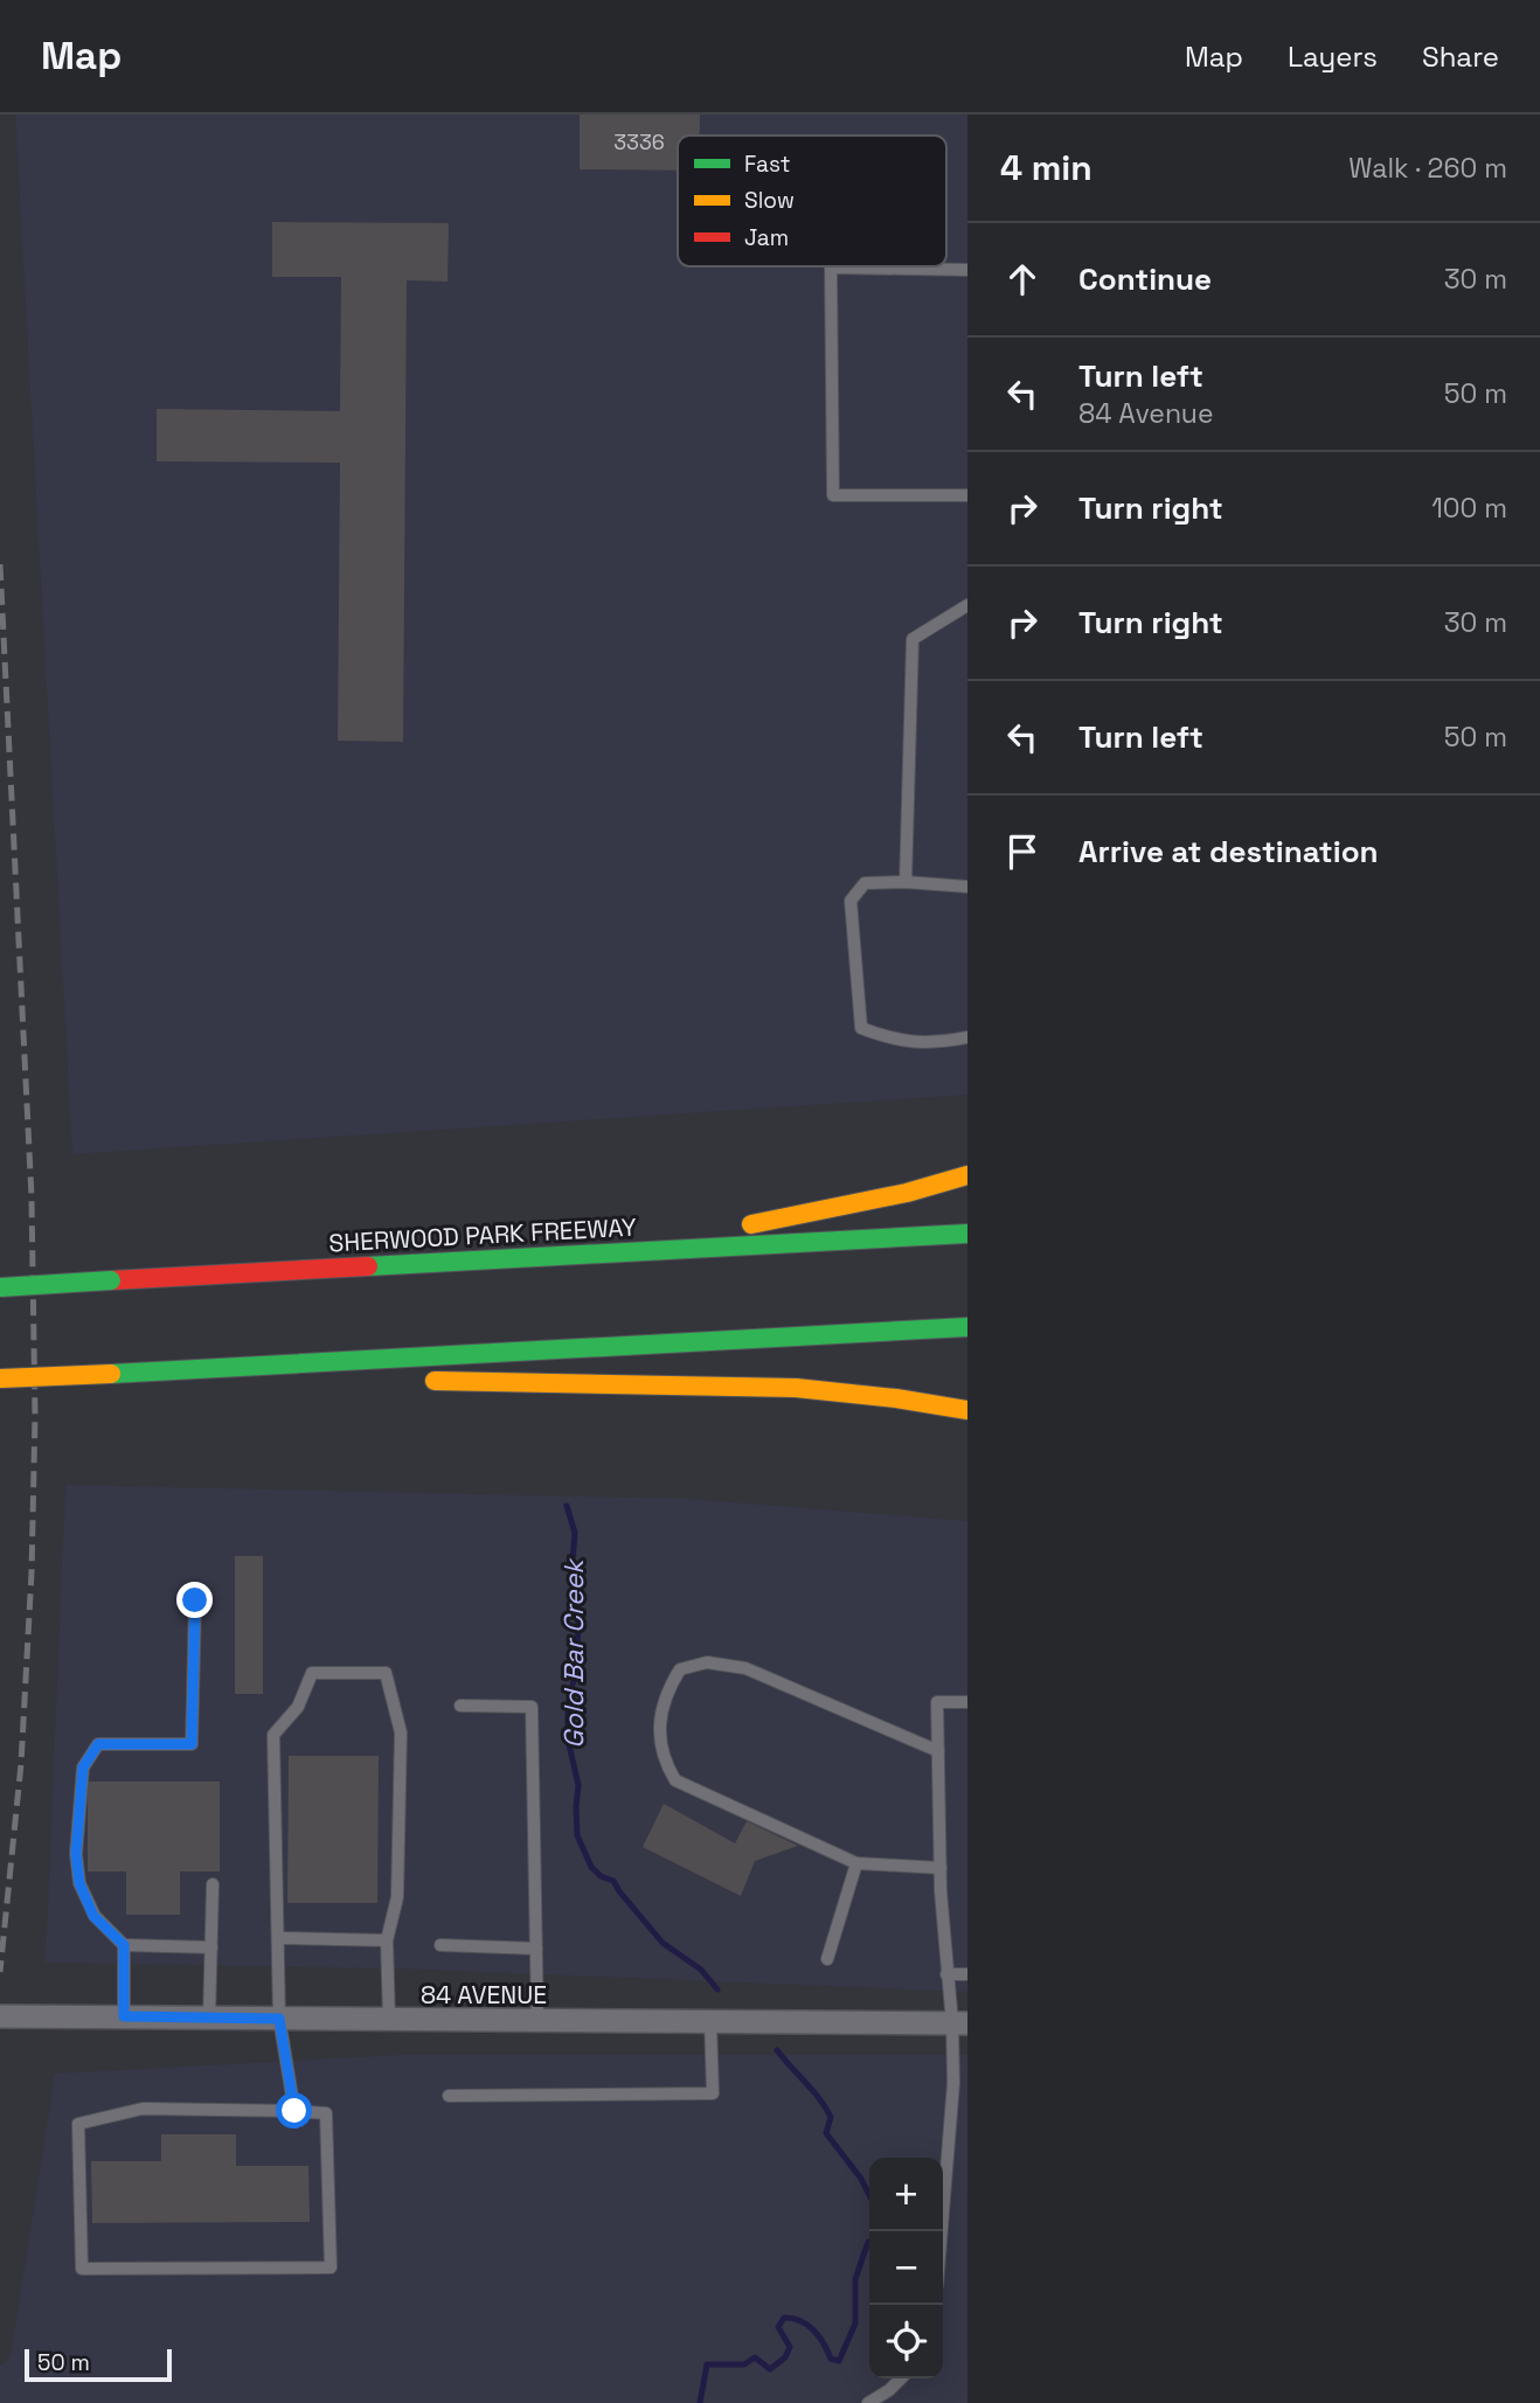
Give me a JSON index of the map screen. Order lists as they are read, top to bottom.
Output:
{
  "streets": {
    "highway": ["SHERWOOD PARK FREEWAY"],
    "street": ["84 AVENUE"]
  },
  "water": ["Gold Bar Creek"],
  "house_numbers": ["3336"],
  "legend": ["Fast", "Slow", "Jam"],
  "scale_bar": "50 m",
  "page": {
    "header": "Map",
    "nav": ["Map", "Layers", "Share"],
    "heading": ["4 min", "Walk · 260 m"],
    "list": [
      ["Continue", "30 m"],
      ["Turn left", "84 Avenue", "50 m"],
      ["Turn right", "100 m"],
      ["Turn right", "30 m"],
      ["Turn left", "50 m"],
      "Arrive at destination"
    ],
    "map_buttons": ["+", "−"],
    "scale": "50 m"
  }
}
